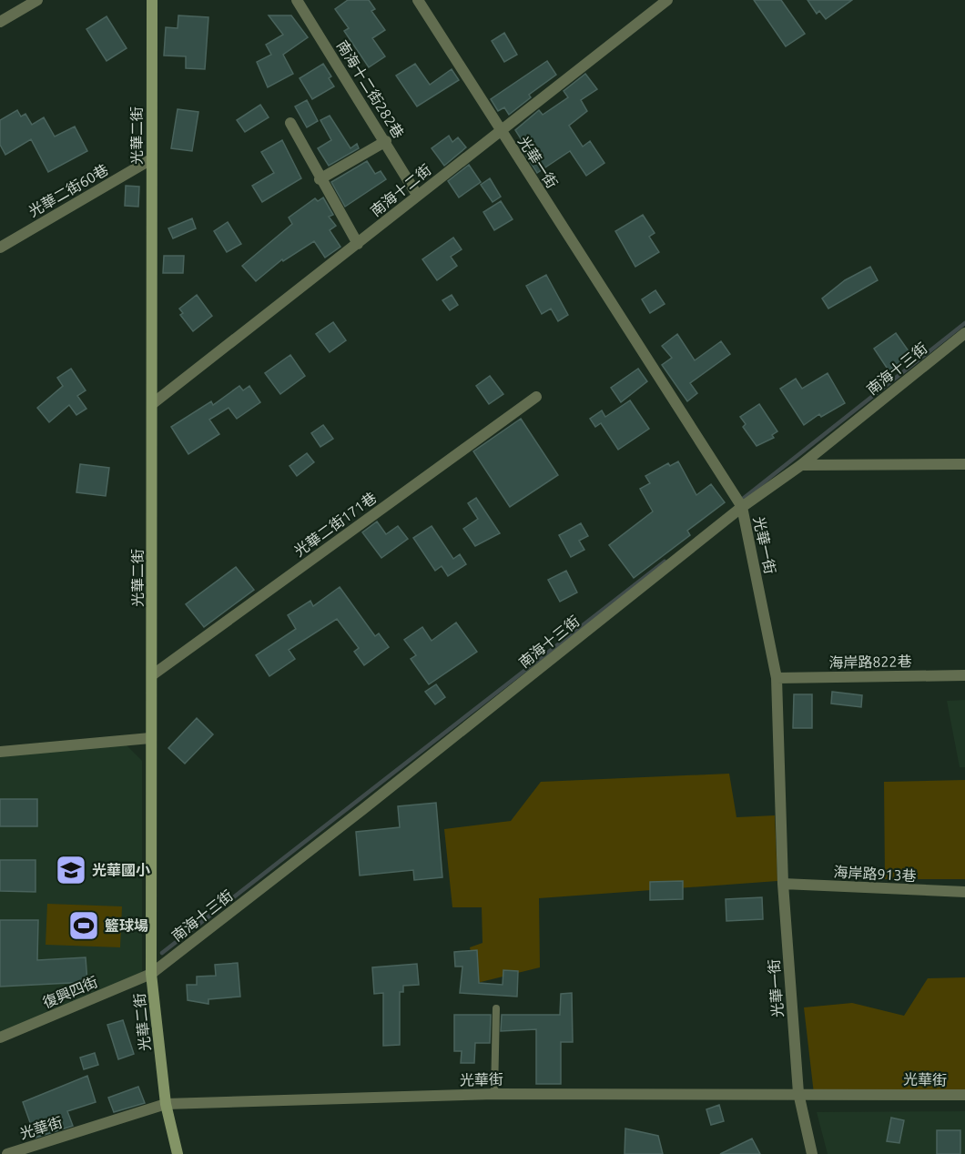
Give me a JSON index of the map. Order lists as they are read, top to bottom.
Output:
{
  "streets": {
    "street": [
      "南海十二街282巷",
      "光華二街",
      "光華一街",
      "光華二街60巷",
      "南海十二街",
      "南海十三街",
      "光華二街171巷",
      "海岸路822巷",
      "海岸路913巷",
      "復興四街",
      "光華街"
    ]
  },
  "crossings": [
    ["南海十二街282巷", "南海十二街"],
    ["光華二街", "光華二街60巷"],
    ["光華二街", "南海十二街"],
    ["光華二街", "南海十三街"],
    ["光華二街", "光華二街171巷"],
    ["光華二街", "復興四街"],
    ["光華二街", "光華街"],
    ["光華一街", "南海十二街"],
    ["光華一街", "南海十三街"],
    ["光華一街", "海岸路822巷"],
    ["光華一街", "海岸路913巷"],
    ["光華一街", "光華街"],
    ["南海十三街", "復興四街"]
  ],
  "places": {
    "school or university": ["光華國小"],
    "sports": ["籃球場"]
  }
}
